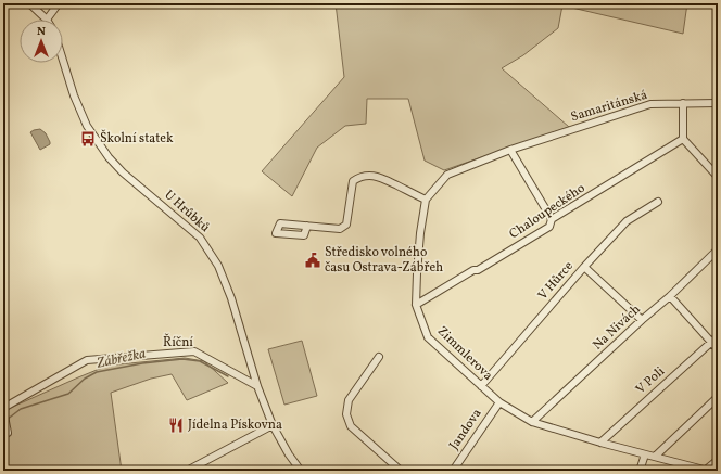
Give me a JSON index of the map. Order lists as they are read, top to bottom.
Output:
{
  "streets": {
    "street": [
      "Samaritánská",
      "U Hrůbků",
      "Chaloupeckého",
      "V Hůrce",
      "Na Nivách",
      "Říční",
      "Zimmlerova",
      "V Poli",
      "Jandova"
    ]
  },
  "crossings": [
    ["U Hrůbků", "Říční"],
    ["Chaloupeckého", "Zimmlerova"],
    ["V Hůrce", "Zimmlerova"],
    ["Na Nivách", "Zimmlerova"],
    ["Zimmlerova", "V Poli"],
    ["Zimmlerova", "Jandova"]
  ],
  "water": ["Zábřežka"],
  "places": {
    "bus stop": ["Školní statek"],
    "public building": ["Středisko volného času Ostrava-Zábřeh"],
    "restaurant": ["Jídelna Pískovna"]
  },
  "north": "top"
}
